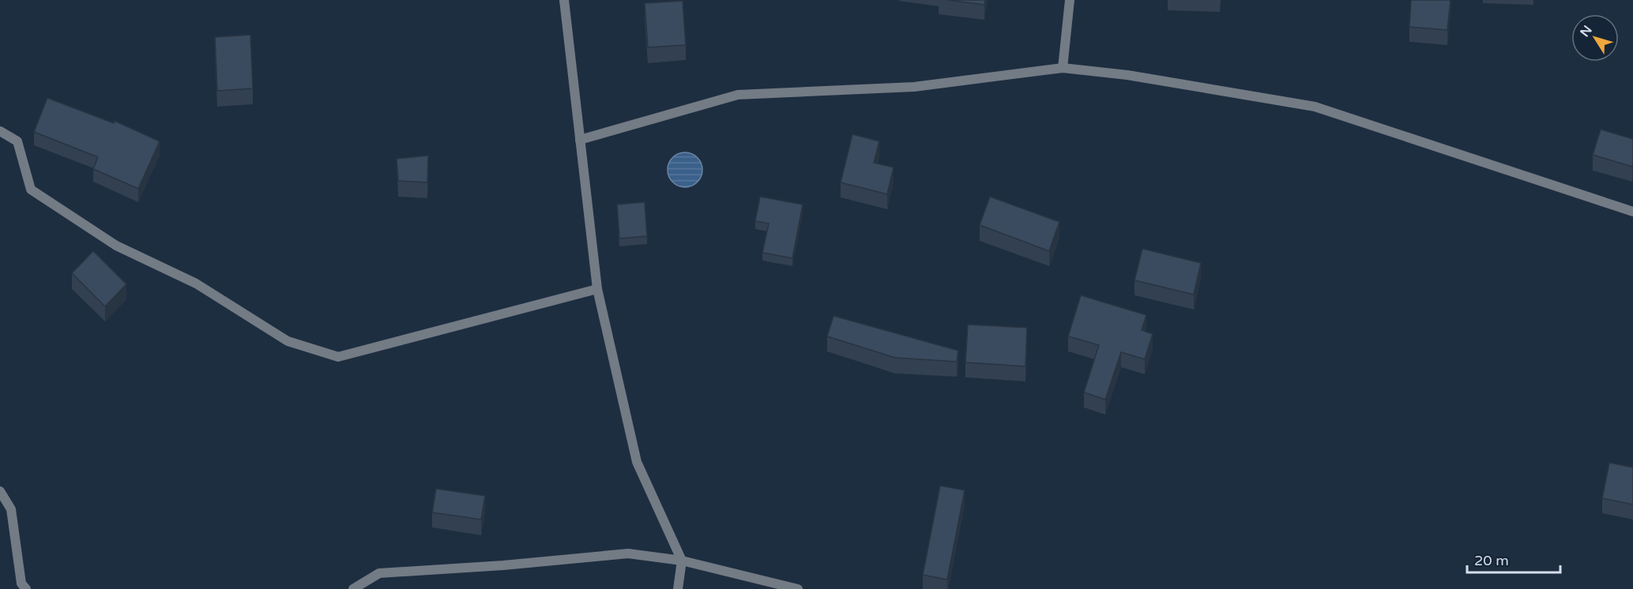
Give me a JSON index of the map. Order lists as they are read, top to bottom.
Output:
{
  "scale_bar": "20 m",
  "north": "top left"
}
